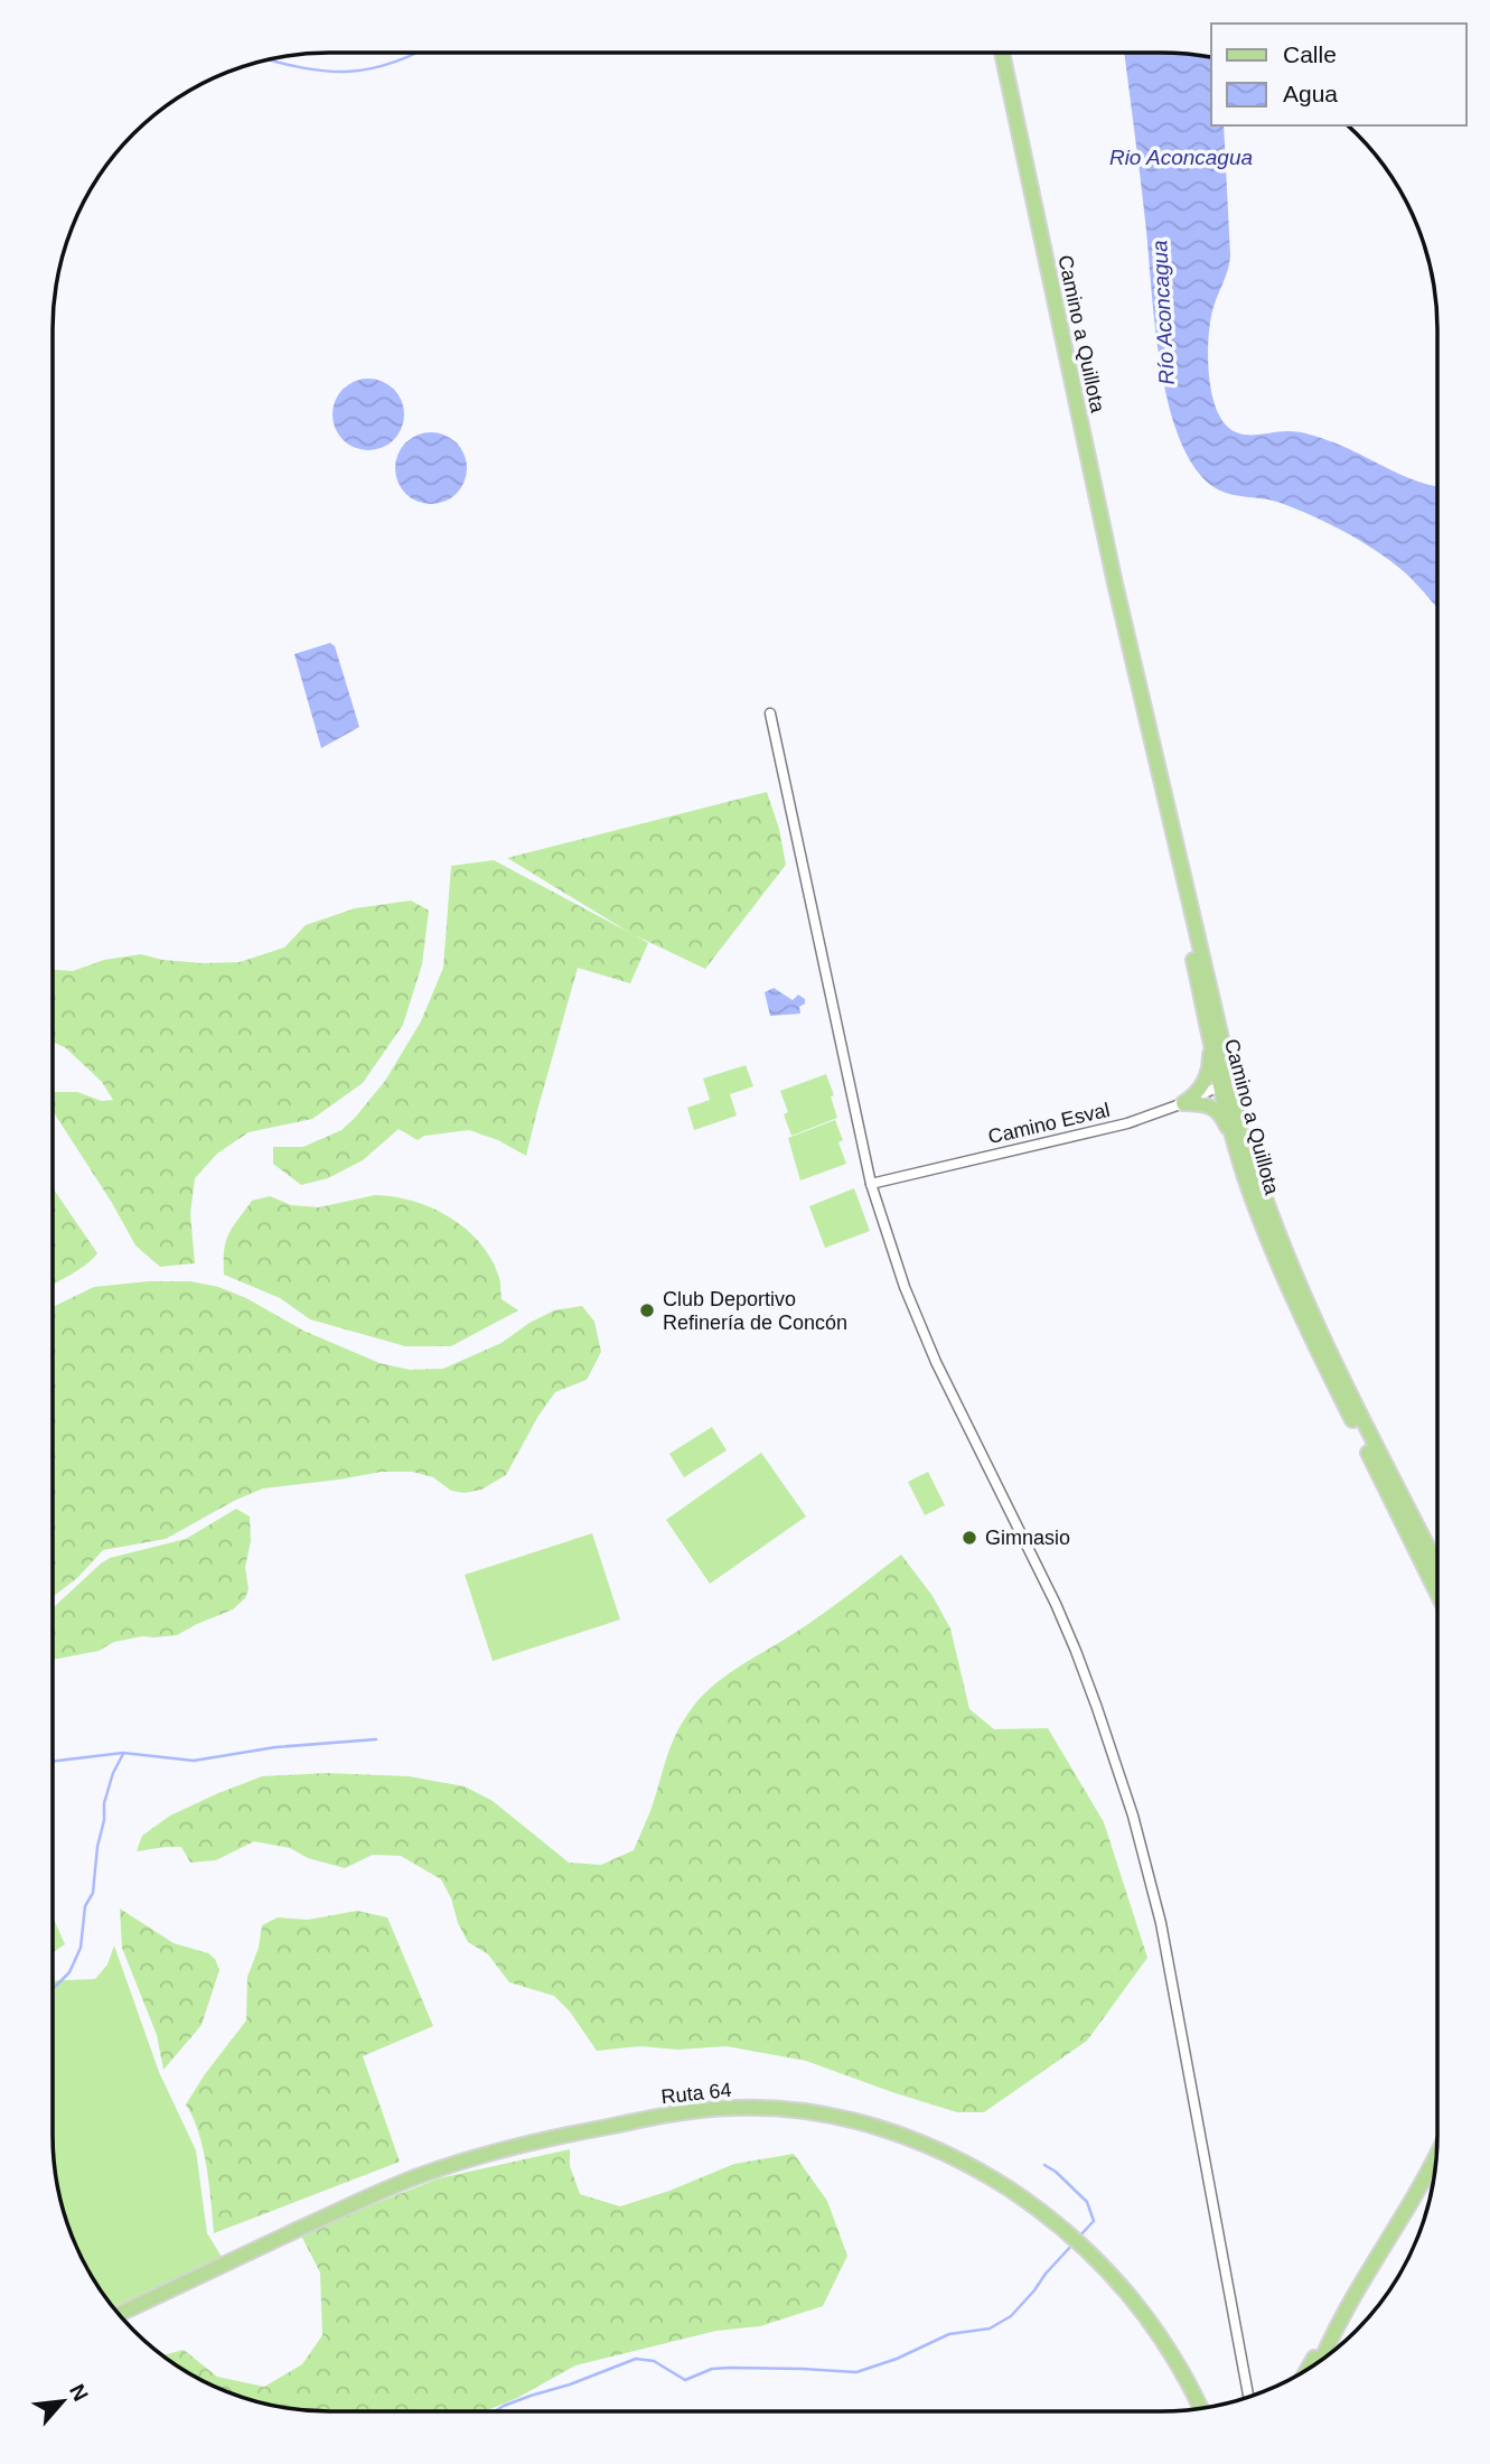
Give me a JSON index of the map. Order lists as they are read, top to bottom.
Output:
{
  "streets": {
    "main road": ["Camino a Quillota", "Ruta 64"],
    "street": ["Camino Esval"]
  },
  "crossings": [
    ["Camino a Quillota", "Camino Esval"]
  ],
  "water": ["Rio Aconcagua", "Río Aconcagua"],
  "places": ["Club Deportivo Refinería de Concón", "Gimnasio"],
  "legend": ["Calle", "Agua"],
  "north": "top right"
}
